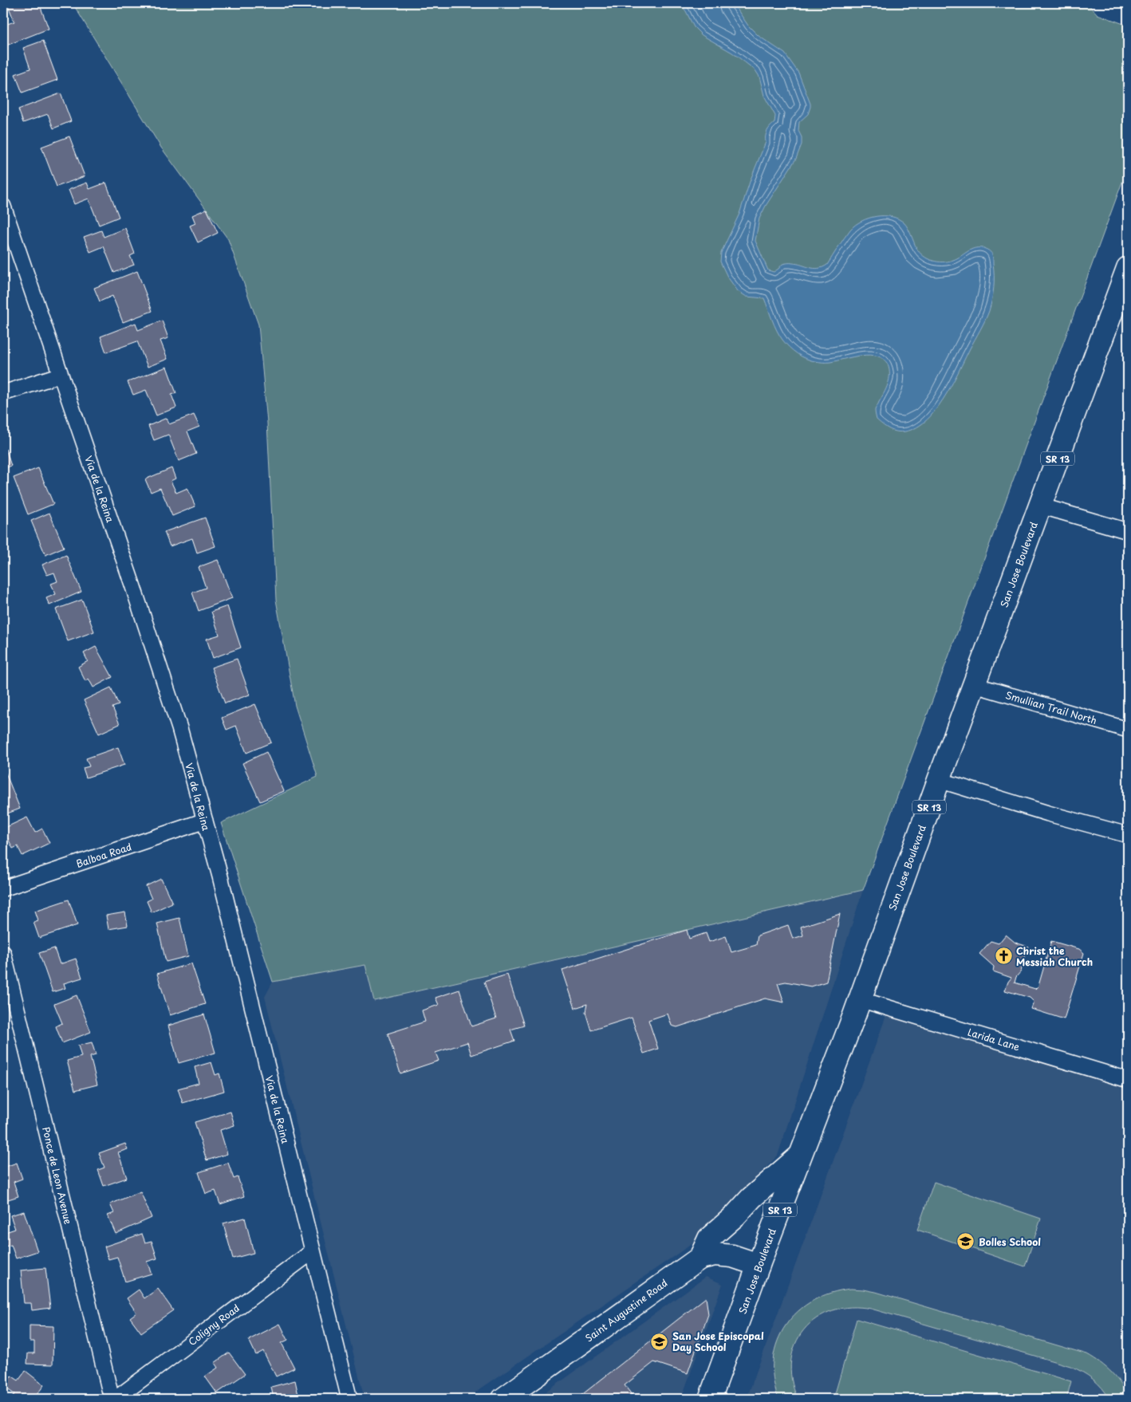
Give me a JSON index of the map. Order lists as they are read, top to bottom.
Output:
{
  "streets": {
    "main road": ["SR 13", "San Jose Boulevard", "Saint Augustine Road"],
    "street": [
      "Via de la Reina",
      "Smullian Trail North",
      "Balboa Road",
      "Larida Lane",
      "Ponce de Leon Avenue",
      "Coligny Road"
    ]
  },
  "crossings": [
    ["Via de la Reina", "Balboa Road"],
    ["Via de la Reina", "Coligny Road"],
    ["San Jose Boulevard", "Smullian Trail North"],
    ["San Jose Boulevard", "Larida Lane"],
    ["San Jose Boulevard", "Saint Augustine Road"]
  ],
  "places": {
    "church": ["Christ the Messiah Church"],
    "school or university": ["Bolles School", "San Jose Episcopal Day School"]
  }
}
